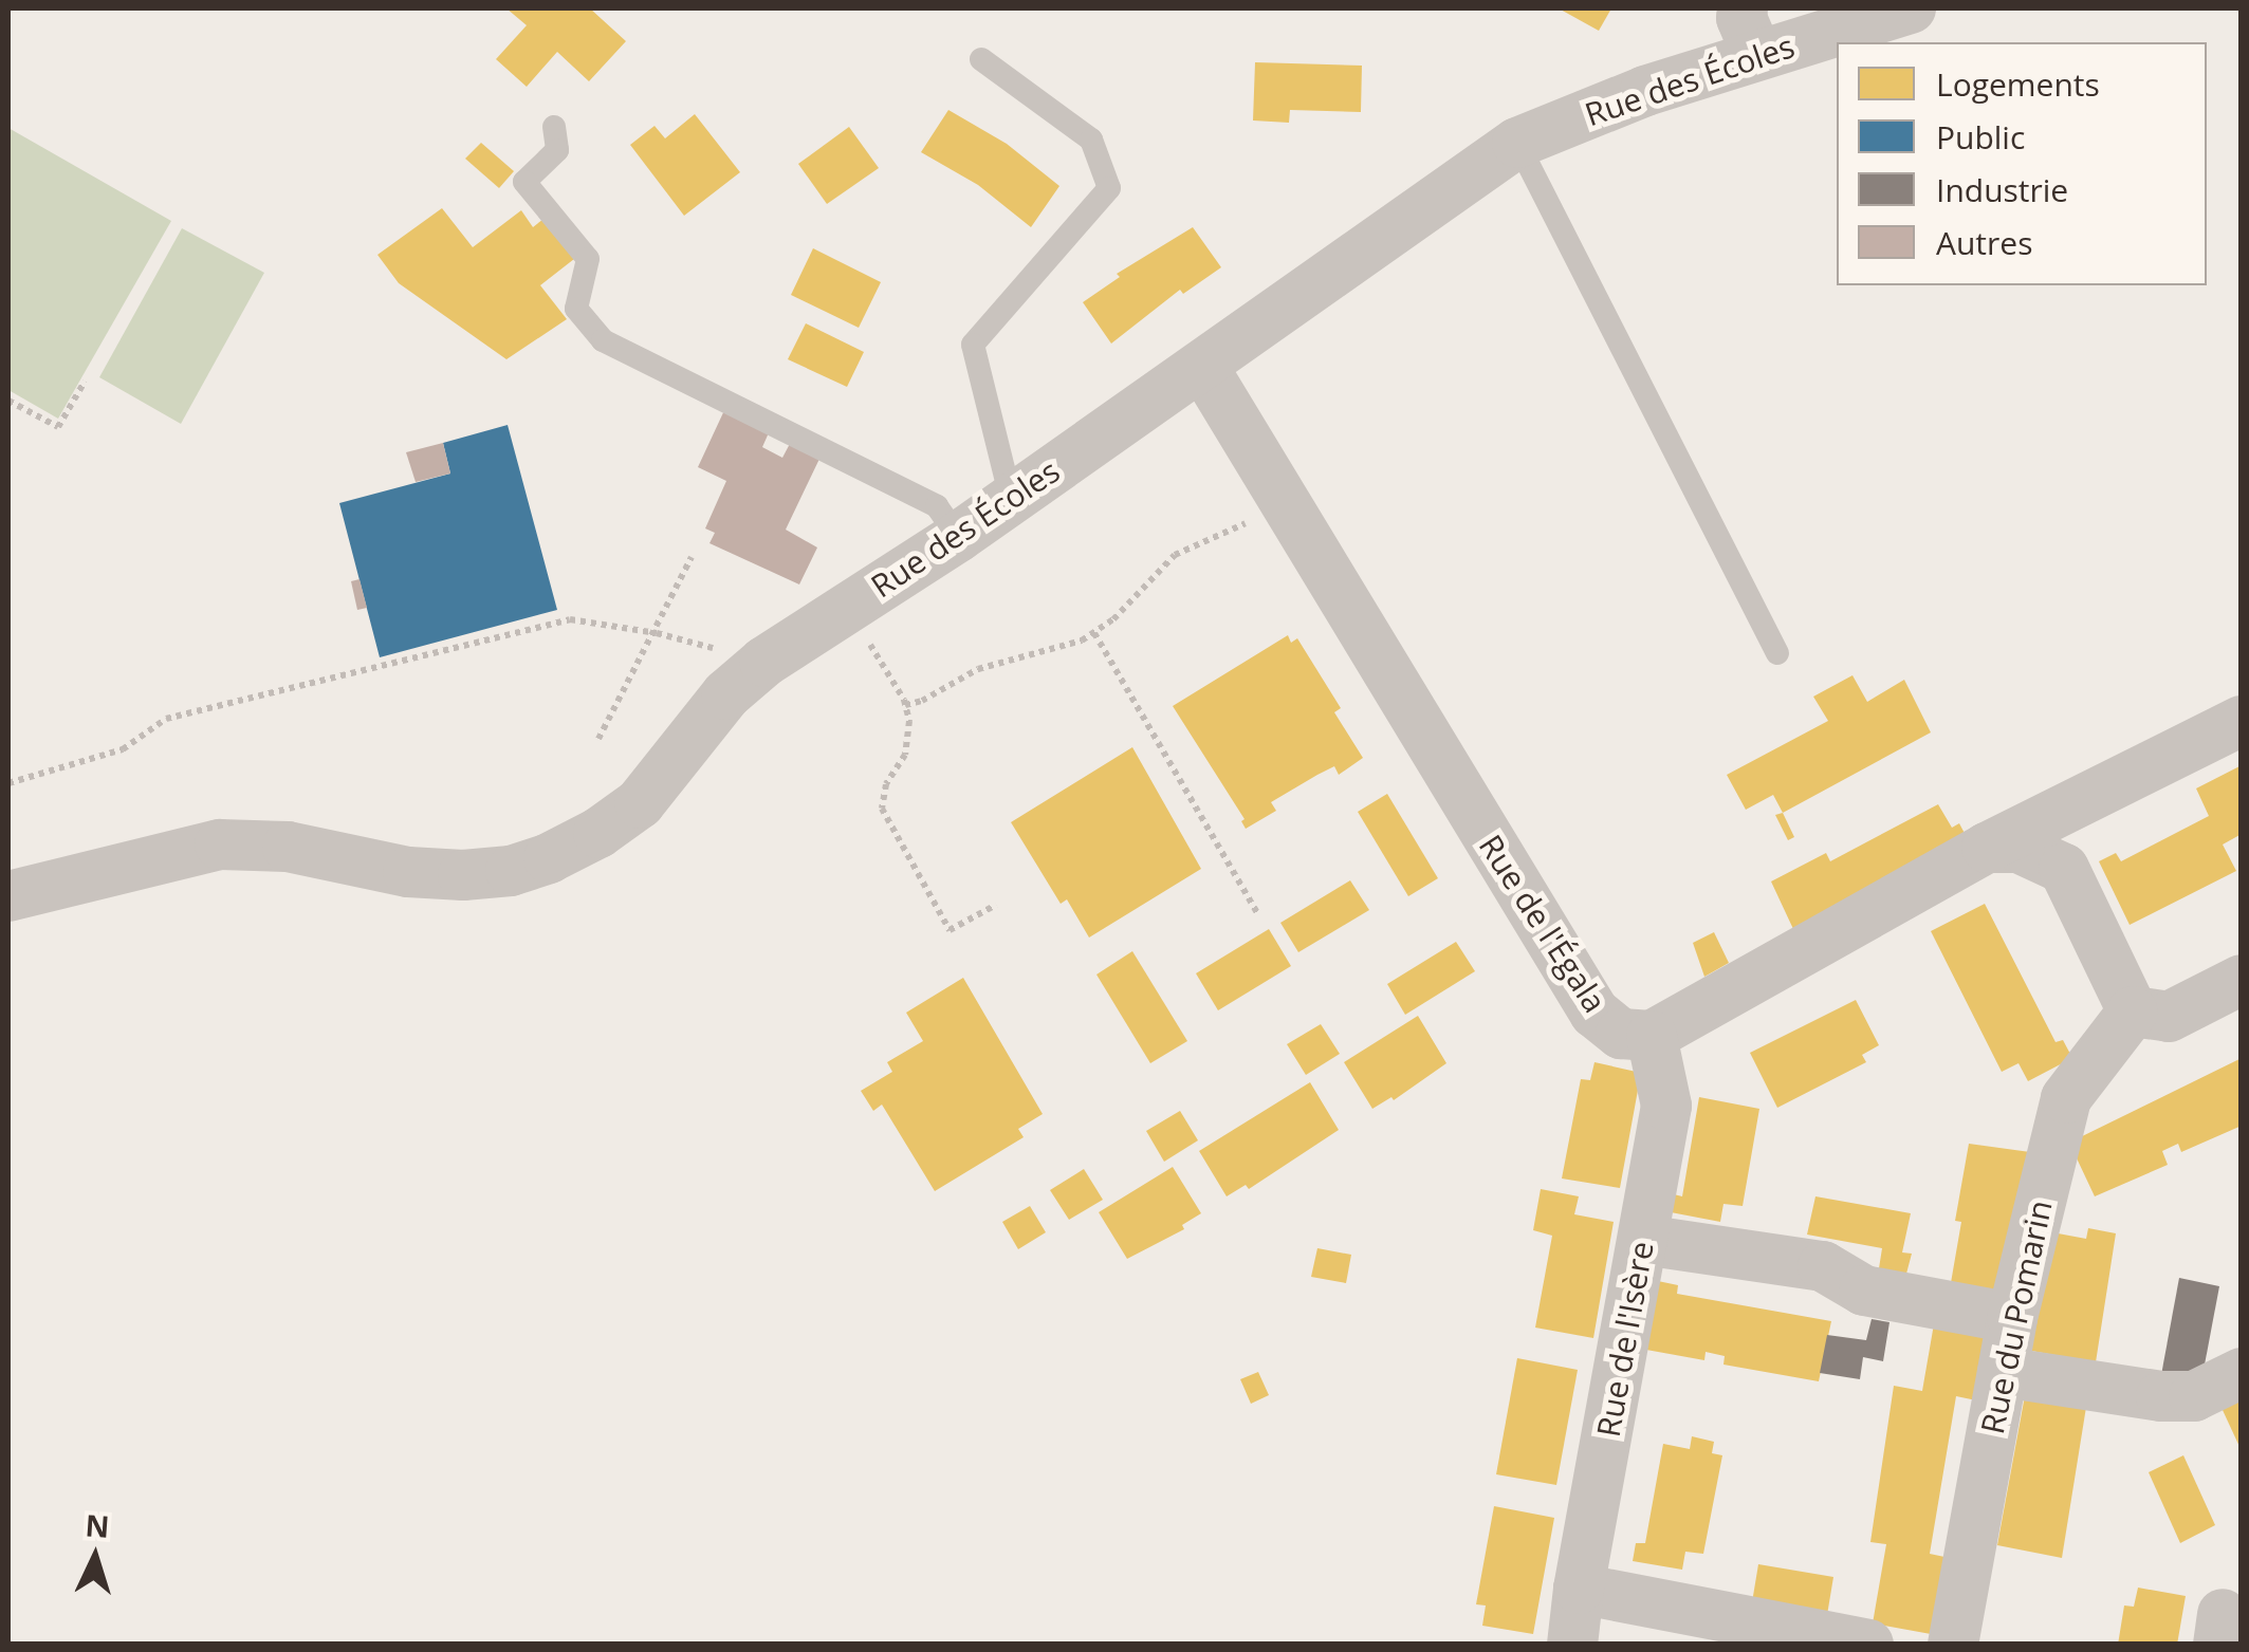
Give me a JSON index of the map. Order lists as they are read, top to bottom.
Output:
{
  "streets": {
    "street": [
      "Rue des Écoles",
      "Rue de l'Égala",
      "Rue du Pomarin",
      "Rue de l'Isère"
    ]
  },
  "crossings": [
    ["Rue des Écoles", "Rue de l'Égala"],
    ["Rue de l'Égala", "Rue de l'Isère"]
  ],
  "legend": [
    "Logements",
    "Public",
    "Industrie",
    "Autres"
  ],
  "north": "top"
}
